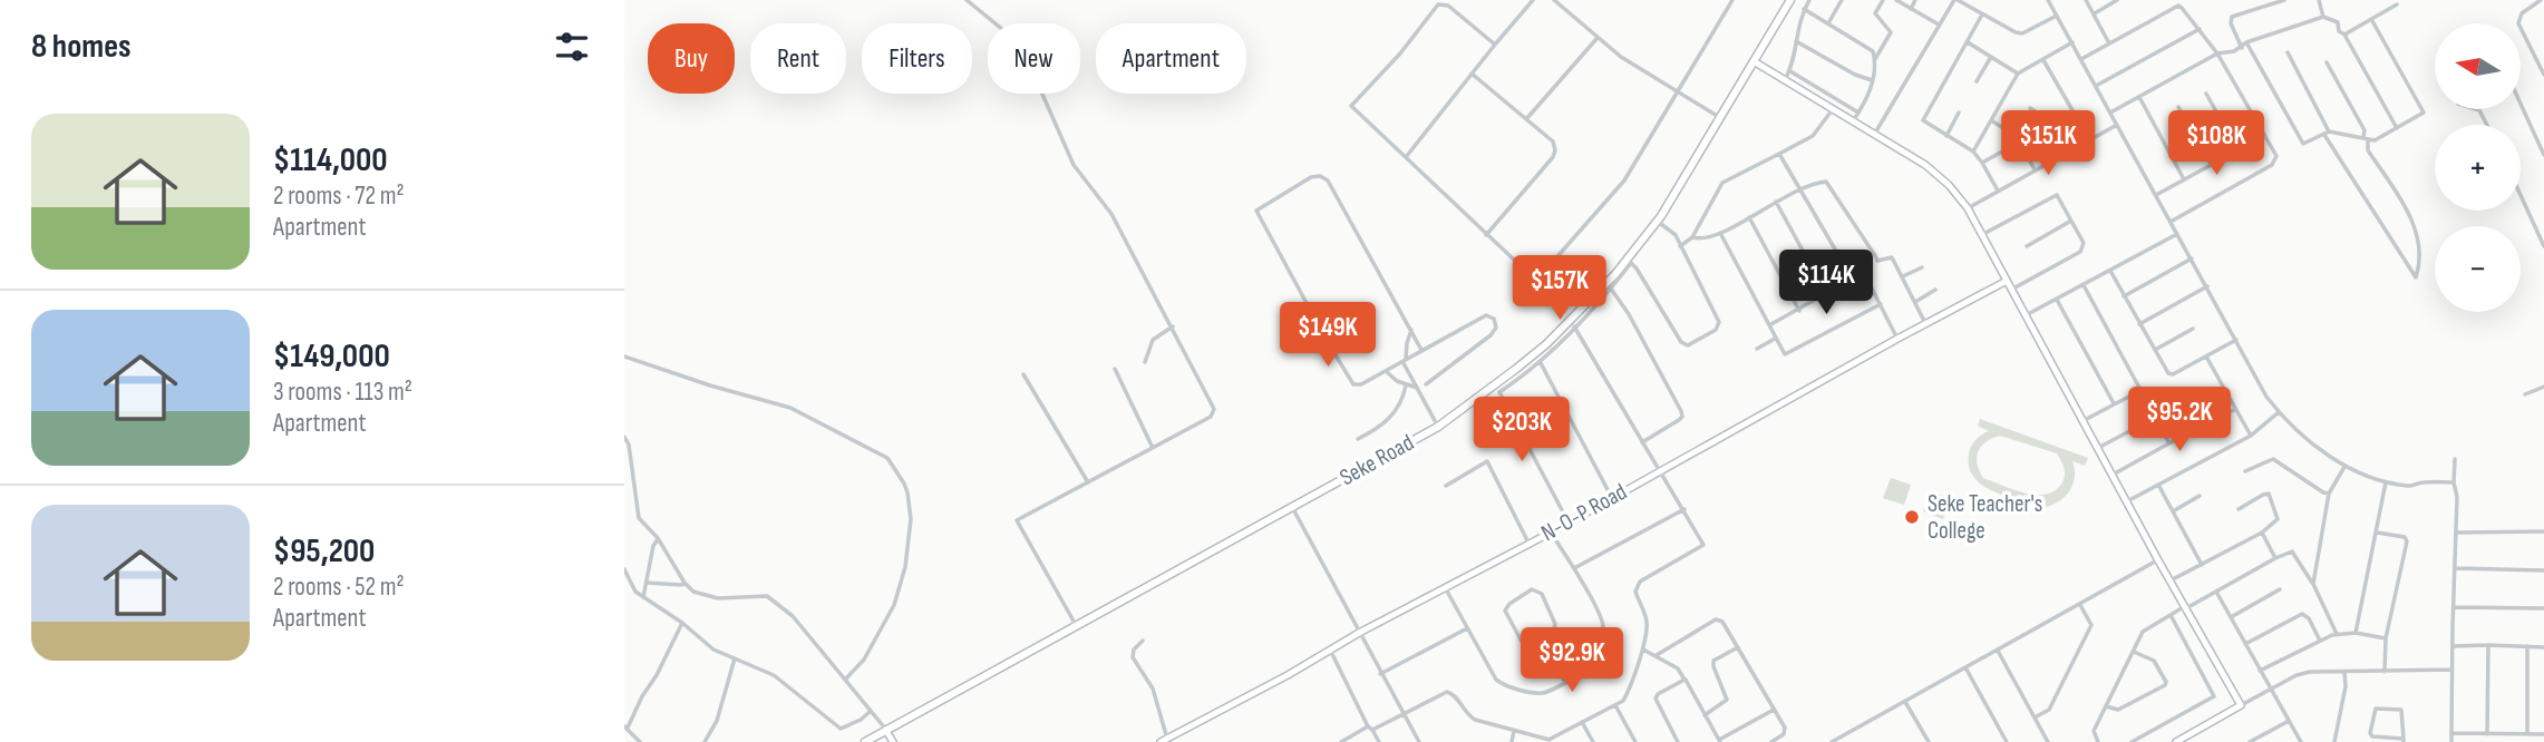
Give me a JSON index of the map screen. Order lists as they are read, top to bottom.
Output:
{
  "streets": {
    "main road": ["Seke Road"],
    "street": ["N-O-P Road"]
  },
  "places": ["Seke Teacher's College"],
  "north": "left",
  "page": {
    "heading": "8 homes",
    "map_buttons": ["+", "−"],
    "chip": [
      "Buy",
      "Rent",
      "Filters",
      "New",
      "Apartment"
    ],
    "list": [
      {
        "name": "$114,000",
        "note": "2 rooms · 72 m² · Apartment"
      },
      {
        "name": "$149,000",
        "note": "3 rooms · 113 m² · Apartment"
      },
      {
        "name": "$95,200",
        "note": "2 rooms · 52 m² · Apartment"
      }
    ],
    "price": [
      "$151K",
      "$108K",
      "$114K",
      "$157K",
      "$149K",
      "$95.2K",
      "$203K",
      "$92.9K"
    ]
  }
}
